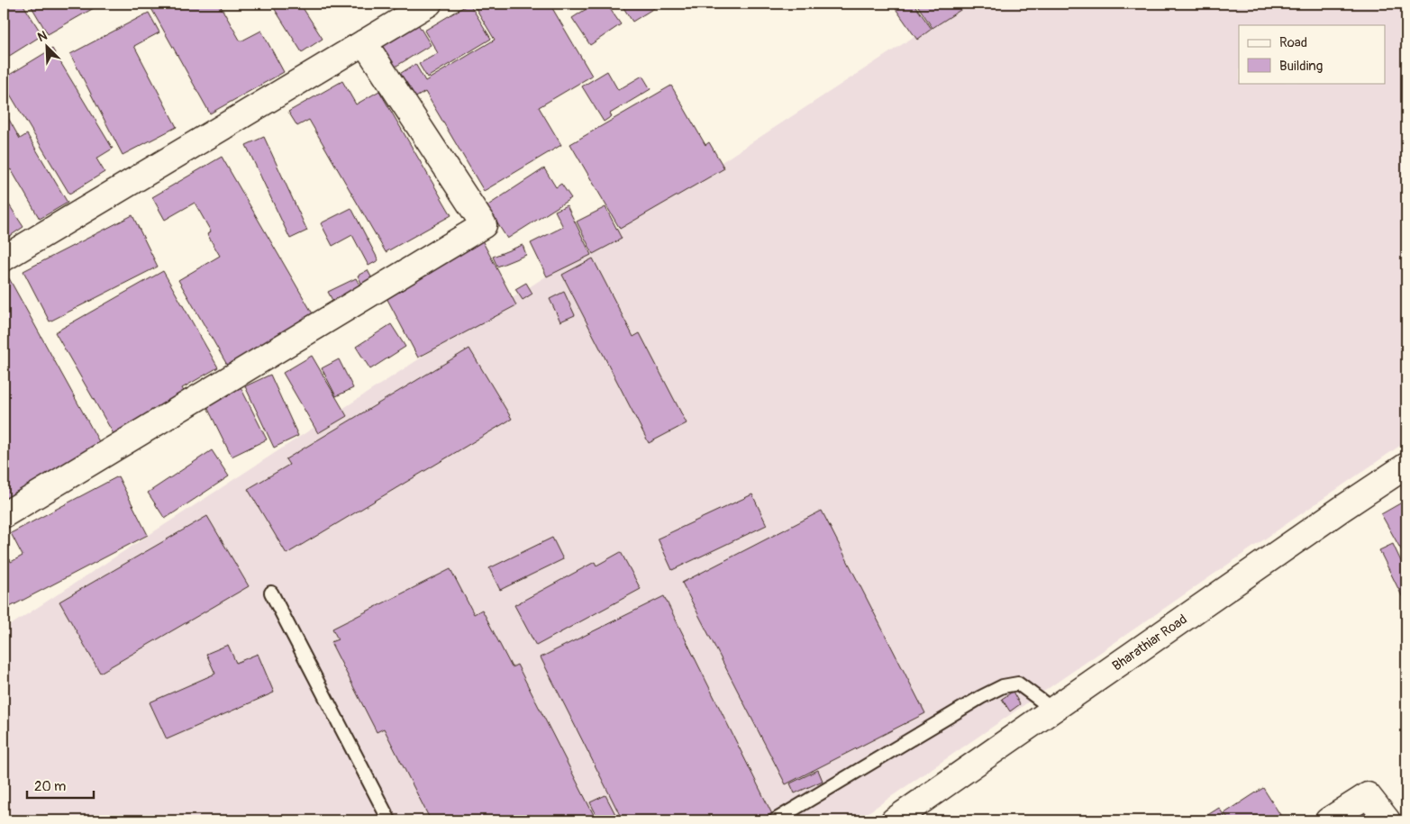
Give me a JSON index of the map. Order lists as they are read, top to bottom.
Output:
{
  "streets": {
    "street": ["Bharathiar Road"]
  },
  "legend": ["Road", "Building"],
  "scale_bar": "20 m",
  "north": "top left"
}
